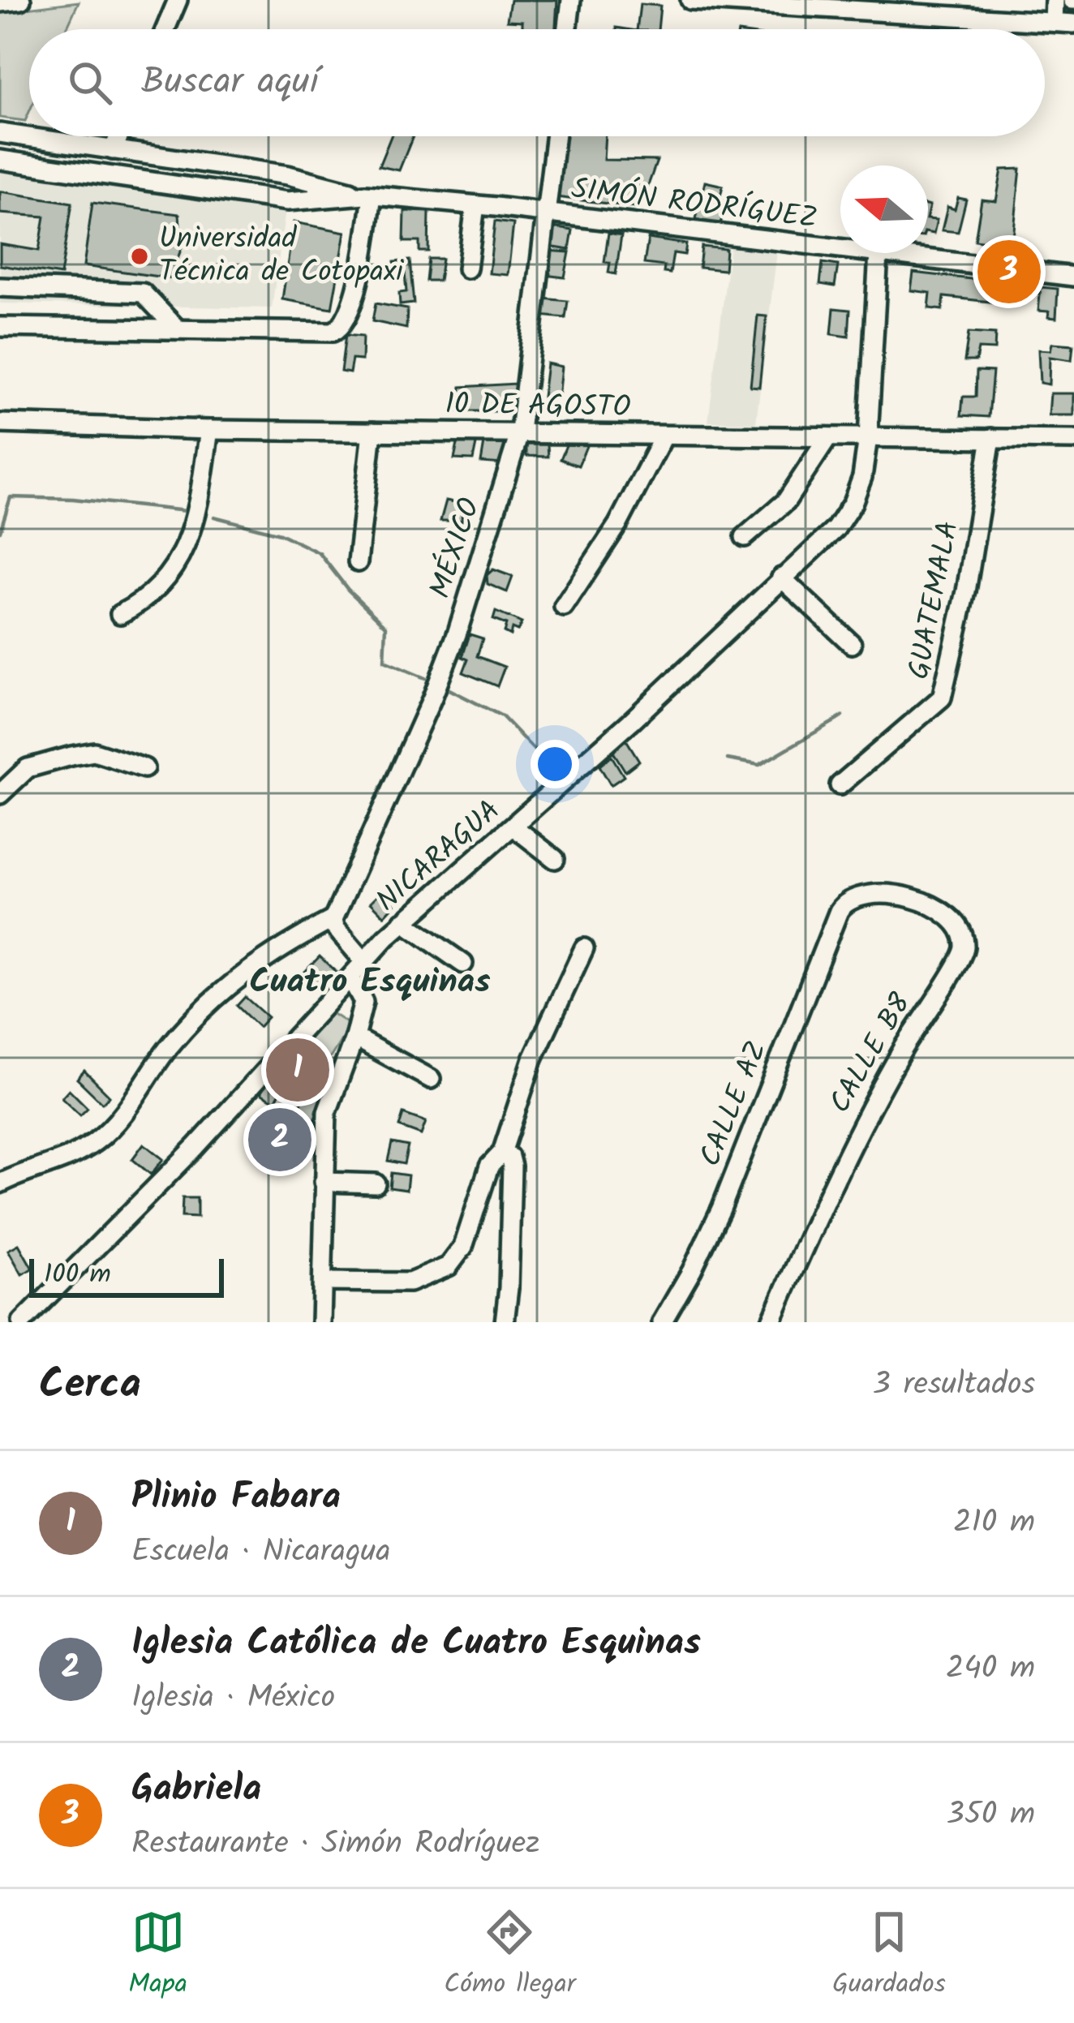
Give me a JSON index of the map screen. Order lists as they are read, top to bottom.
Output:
{
  "streets": {
    "street": [
      "SIMÓN RODRÍGUEZ",
      "10 DE AGOSTO",
      "MÉXICO",
      "GUATEMALA",
      "NICARAGUA",
      "CALLE B8",
      "CALLE AZ"
    ]
  },
  "crossings": [
    ["SIMÓN RODRÍGUEZ", "MÉXICO"],
    ["10 DE AGOSTO", "MÉXICO"],
    ["10 DE AGOSTO", "GUATEMALA"],
    ["10 DE AGOSTO", "NICARAGUA"],
    ["CALLE B8", "CALLE AZ"]
  ],
  "districts": ["Cuatro Esquinas"],
  "places": ["Universidad Técnica de Cotopaxi"],
  "scale_bar": "100 m",
  "north": "left",
  "page": {
    "search": "Buscar aquí",
    "pins": ["3", "1", "2"],
    "scale": "100 m",
    "heading": ["Cerca", "3 resultados"],
    "list": [
      {
        "mark": "1",
        "name": "Plinio Fabara",
        "note": "Escuela · Nicaragua",
        "value": "210 m"
      },
      {
        "mark": "2",
        "name": "Iglesia Católica de Cuatro Esquinas",
        "note": "Iglesia · México",
        "value": "240 m"
      },
      {
        "mark": "3",
        "name": "Gabriela",
        "note": "Restaurante · Simón Rodríguez",
        "value": "350 m"
      }
    ],
    "nav": ["Mapa", "Cómo llegar", "Guardados"]
  }
}
